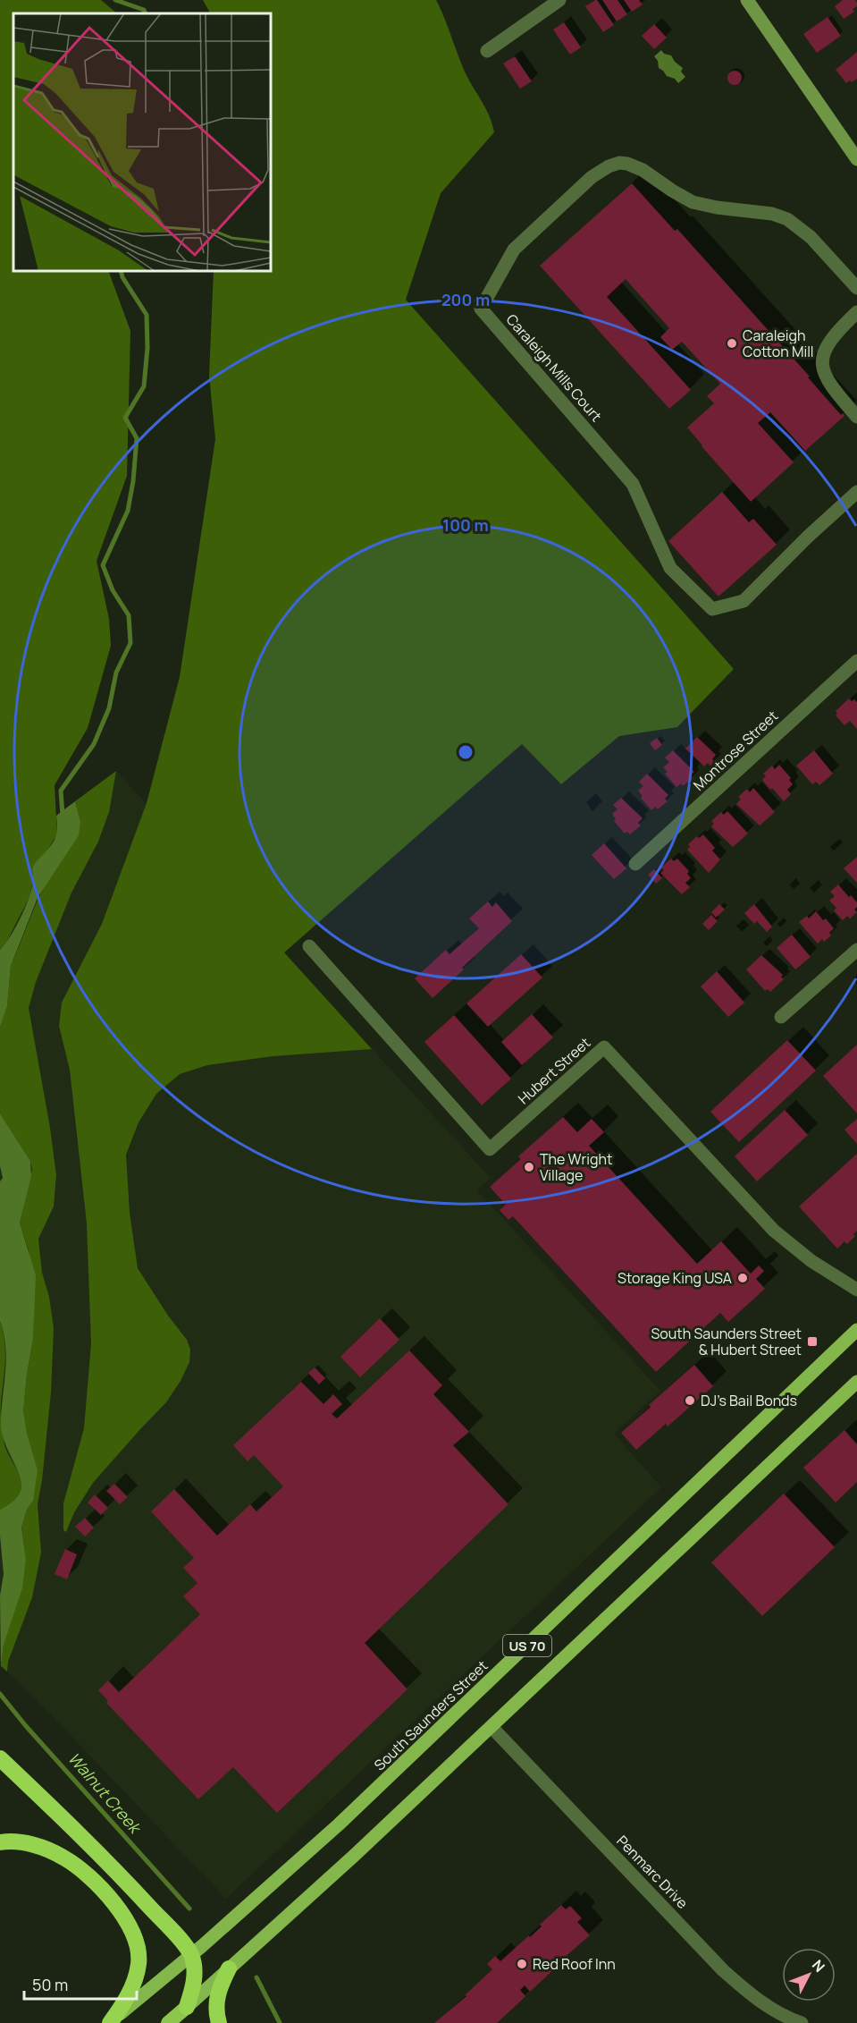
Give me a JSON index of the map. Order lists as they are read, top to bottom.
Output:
{
  "streets": {
    "highway": ["US 70"],
    "main road": ["South Saunders Street"],
    "street": [
      "Caraleigh Mills Court",
      "Montrose Street",
      "Hubert Street",
      "Penmarc Drive"
    ]
  },
  "crossings": [
    ["US 70", "Penmarc Drive"]
  ],
  "water": ["Walnut Creek"],
  "places": {
    "other": [
      "Caraleigh Cotton Mill",
      "The Wright Village",
      "Storage King USA",
      "DJ's Bail Bonds",
      "Red Roof Inn"
    ],
    "transit": ["South Saunders Street & Hubert Street"]
  },
  "scale_bar": "50 m",
  "north": "top right",
  "rings": ["200 m", "100 m"]
}
